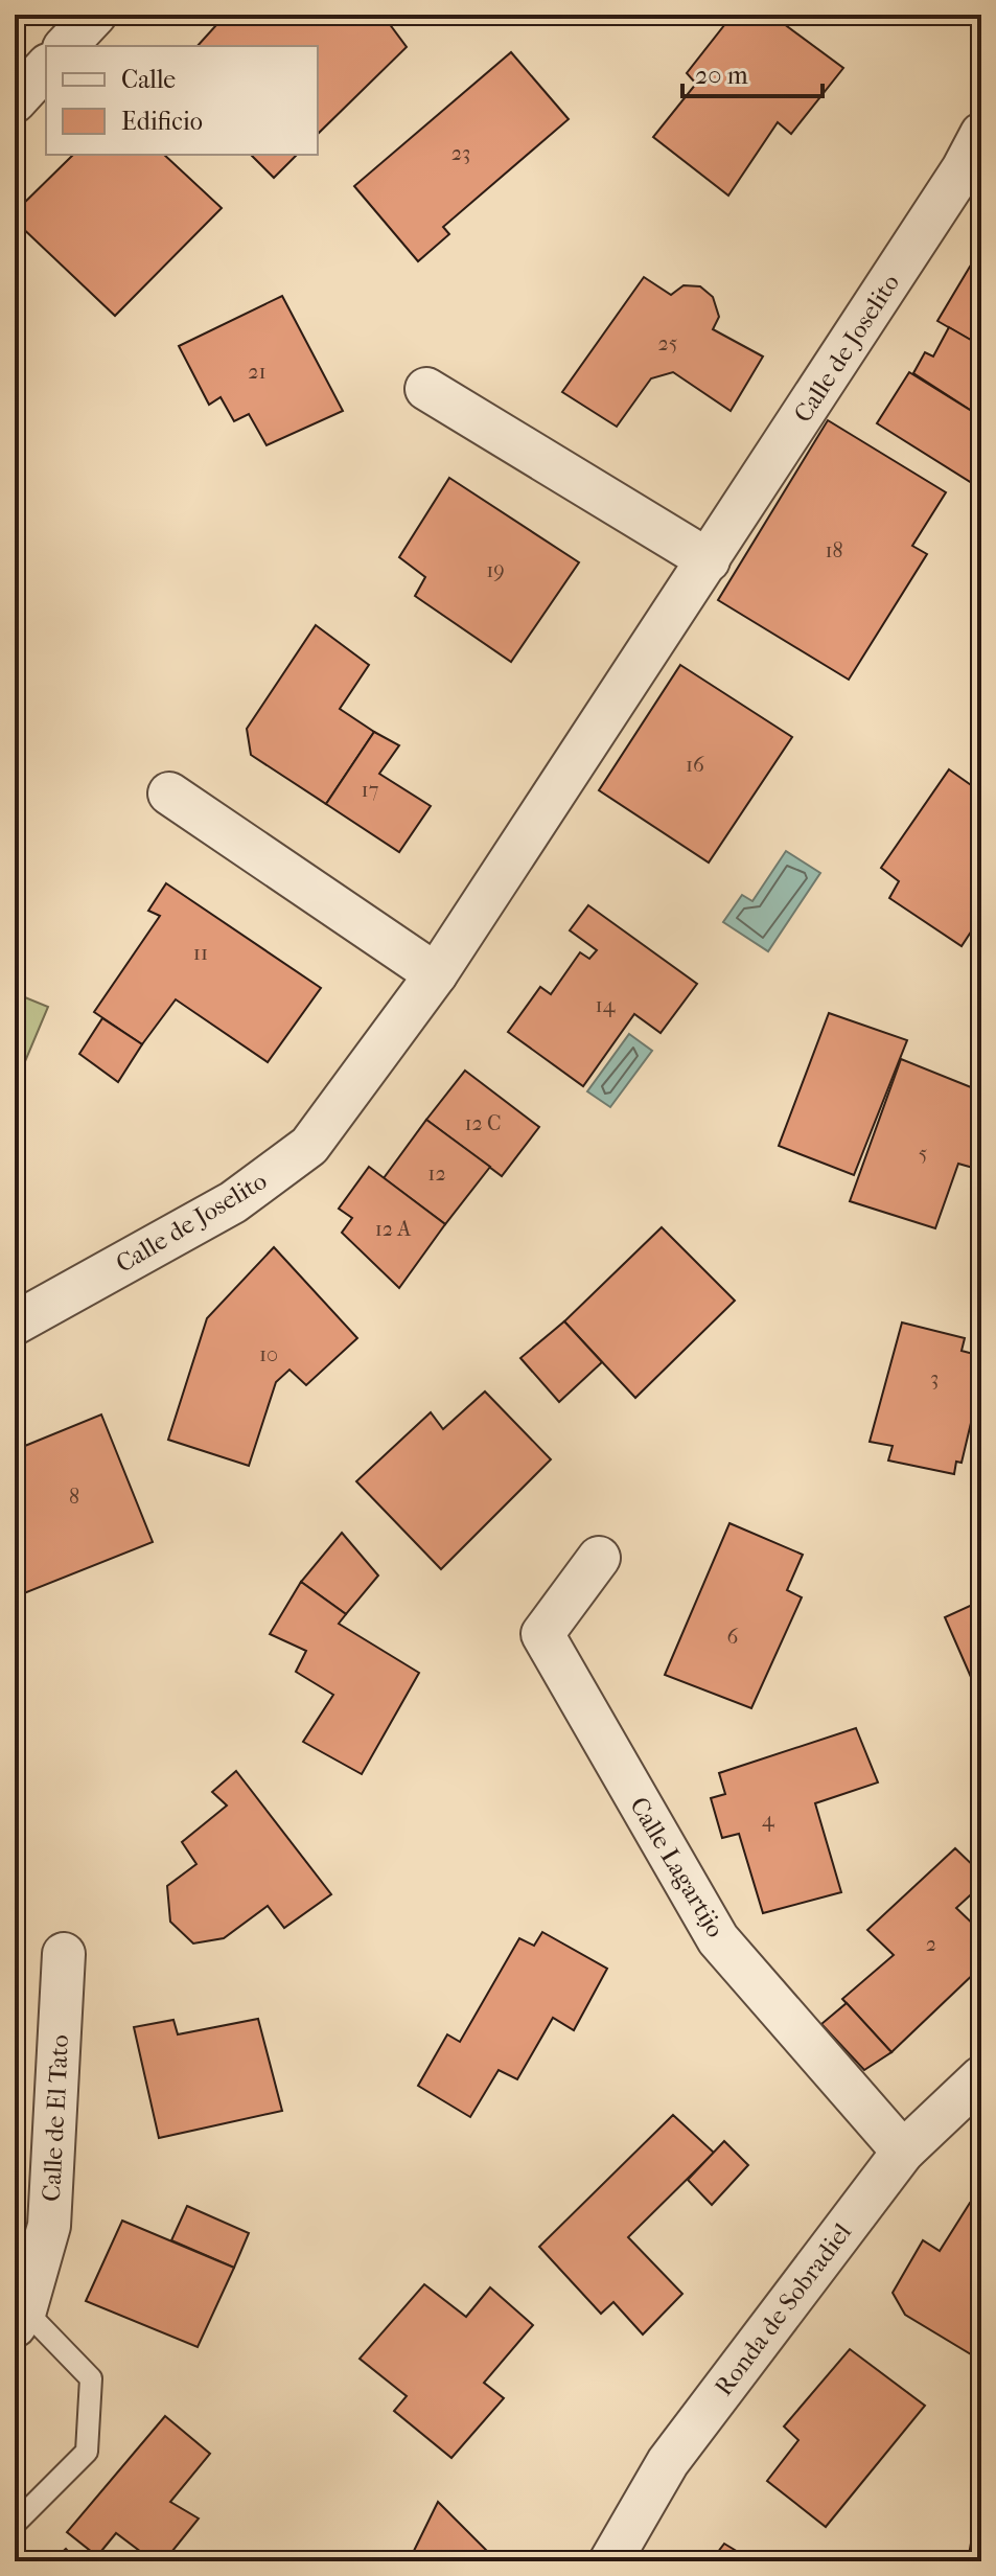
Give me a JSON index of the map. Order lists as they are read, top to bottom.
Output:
{
  "streets": {
    "street": [
      "Calle de Joselito",
      "Calle Lagartijo",
      "Calle de El Tato",
      "Ronda de Sobradiel"
    ]
  },
  "crossings": [
    ["Calle Lagartijo", "Ronda de Sobradiel"]
  ],
  "house_numbers": [
    "23",
    "25",
    "21",
    "18",
    "19",
    "16",
    "17",
    "11",
    "14",
    "12 C",
    "5",
    "12",
    "12 A",
    "10",
    "3",
    "8",
    "6",
    "4",
    "2"
  ],
  "legend": ["Calle", "Edificio"],
  "scale_bar": "20 m"
}
